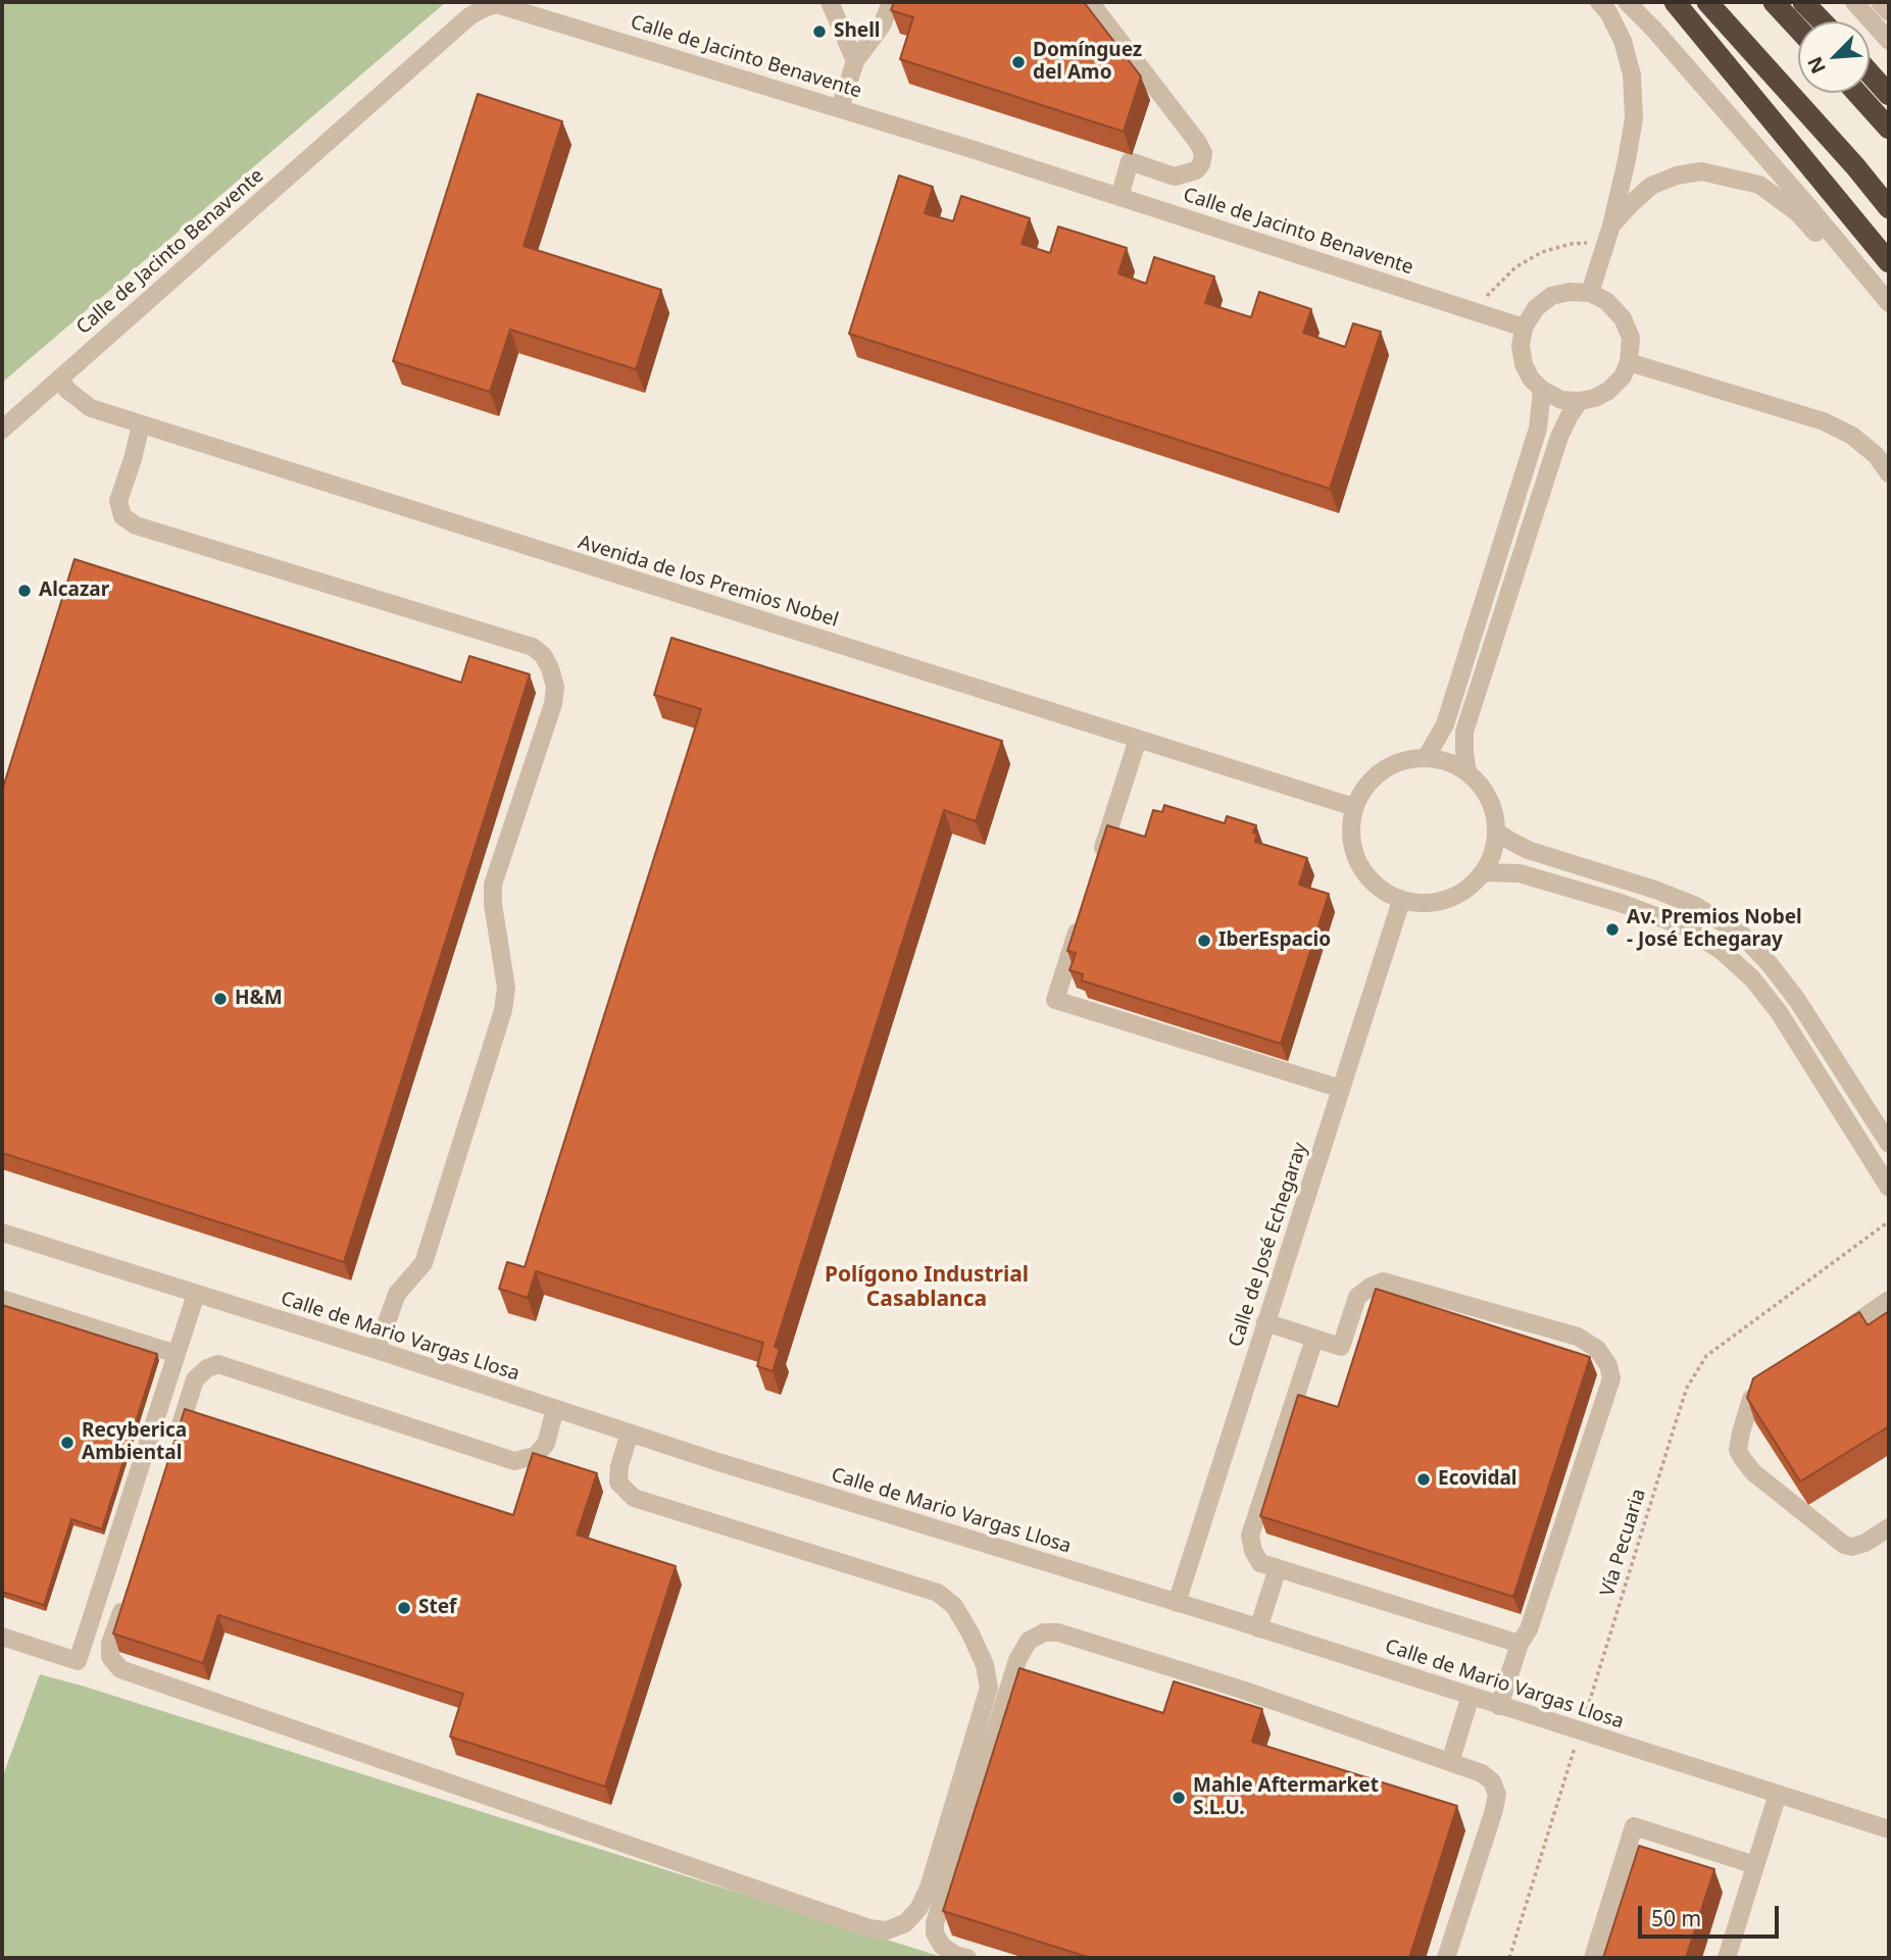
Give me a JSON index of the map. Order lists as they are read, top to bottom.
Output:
{
  "streets": {
    "street": [
      "Calle de Jacinto Benavente",
      "Avenida de los Premios Nobel",
      "Calle de José Echegaray",
      "Calle de Mario Vargas Llosa"
    ],
    "path": ["Vía Pecuaria"]
  },
  "crossings": [
    ["Calle de Jacinto Benavente", "Avenida de los Premios Nobel"],
    ["Avenida de los Premios Nobel", "Calle de José Echegaray"],
    ["Calle de José Echegaray", "Calle de Mario Vargas Llosa"],
    ["Calle de Mario Vargas Llosa", "Vía Pecuaria"]
  ],
  "districts": ["Polígono Industrial Casablanca"],
  "places": [
    "Shell",
    "Domínguez del Amo",
    "Alcazar",
    "Av. Premios Nobel - José Echegaray",
    "IberEspacio",
    "H&M",
    "Recyberica Ambiental",
    "Ecovidal",
    "Stef",
    "Mahle Aftermarket S.L.U."
  ],
  "scale_bar": "50 m",
  "north": "bottom left"
}
